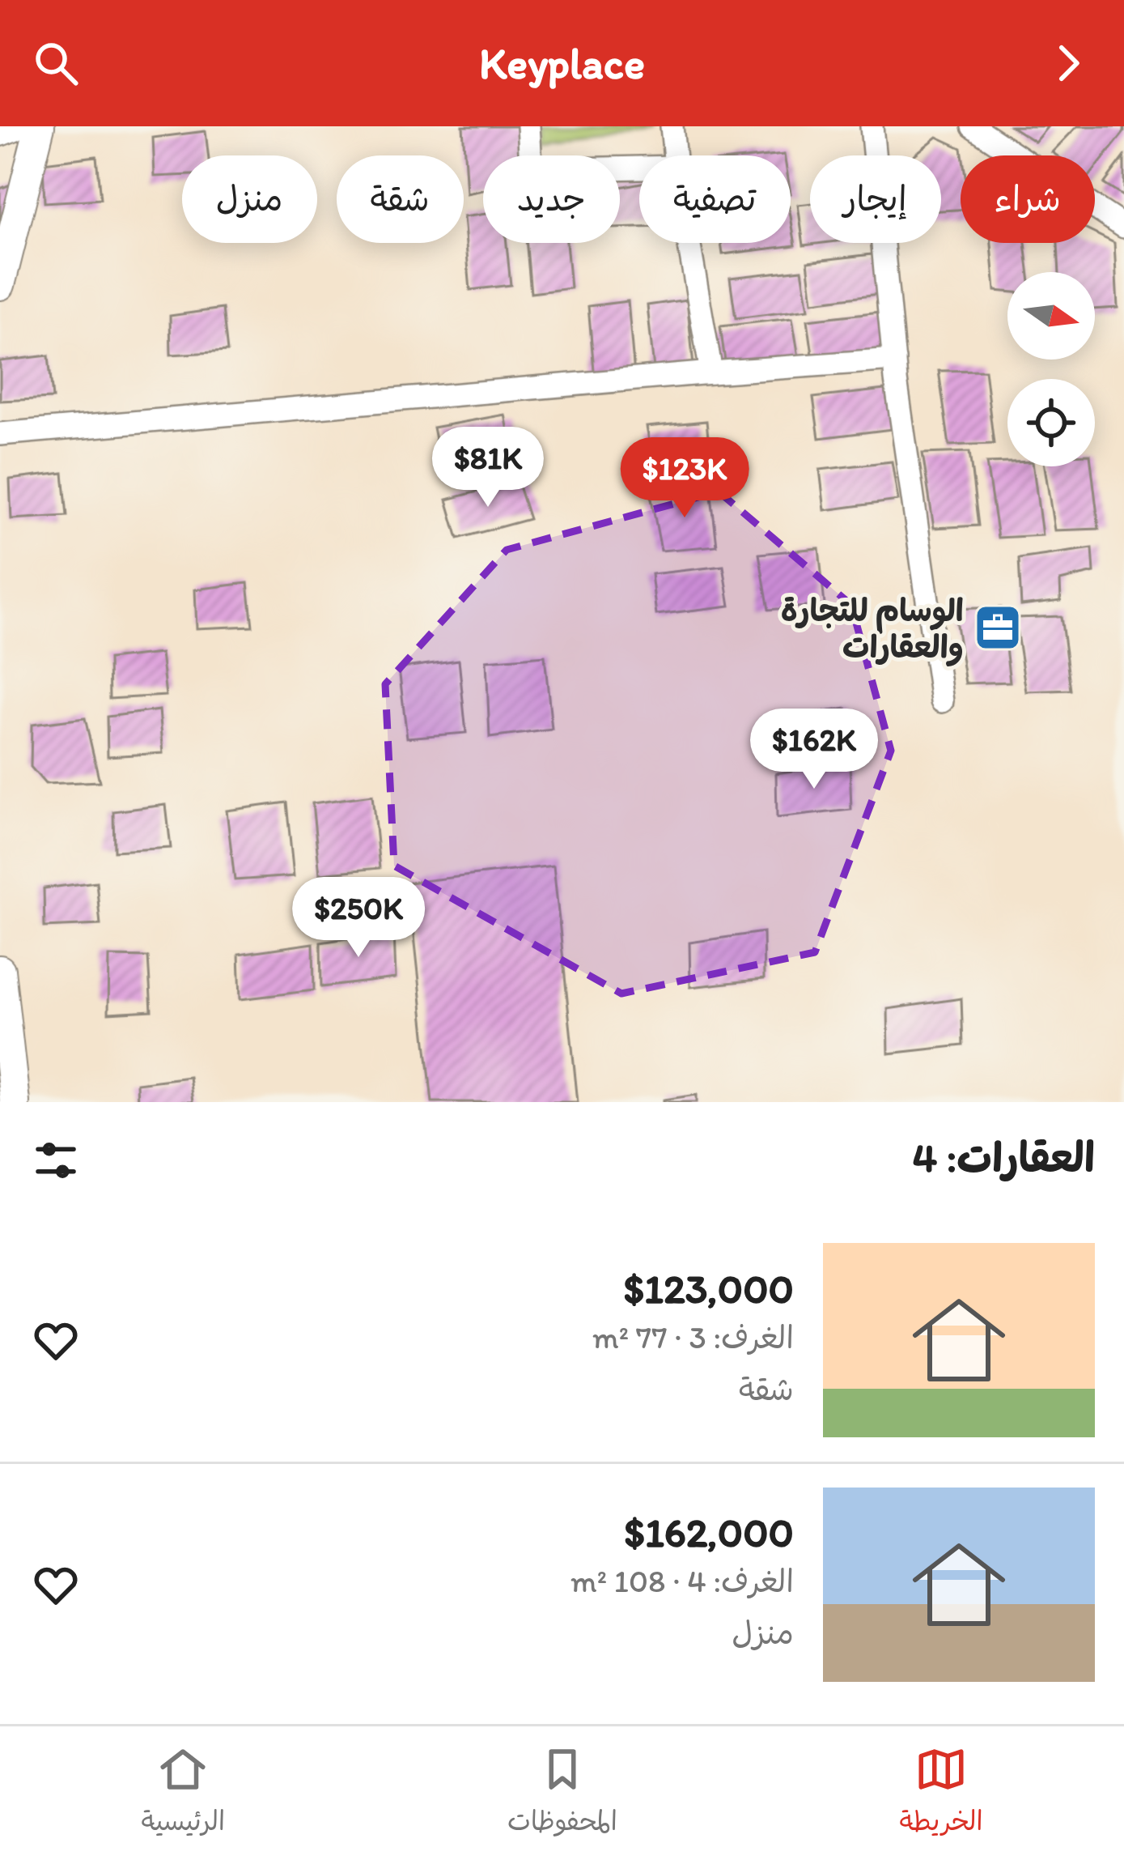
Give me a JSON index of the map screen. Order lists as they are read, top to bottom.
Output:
{
  "places": {
    "office": ["الوسام للتجارة والعقارات"]
  },
  "north": "right",
  "page": {
    "header": "Keyplace",
    "chip": [
      "شراء",
      "إيجار",
      "تصفية",
      "جديد",
      "شقة",
      "منزل"
    ],
    "price": [
      "$81K",
      "$123K",
      "$162K",
      "$250K"
    ],
    "heading": "العقارات: 4",
    "list": [
      {
        "name": "$123,000",
        "note": "الغرف: 3 · 77 m² · شقة"
      },
      {
        "name": "$162,000",
        "note": "الغرف: 4 · 108 m² · منزل"
      }
    ],
    "tabs": ["الخريطة", "المحفوظات", "الرئيسية"]
  }
}
